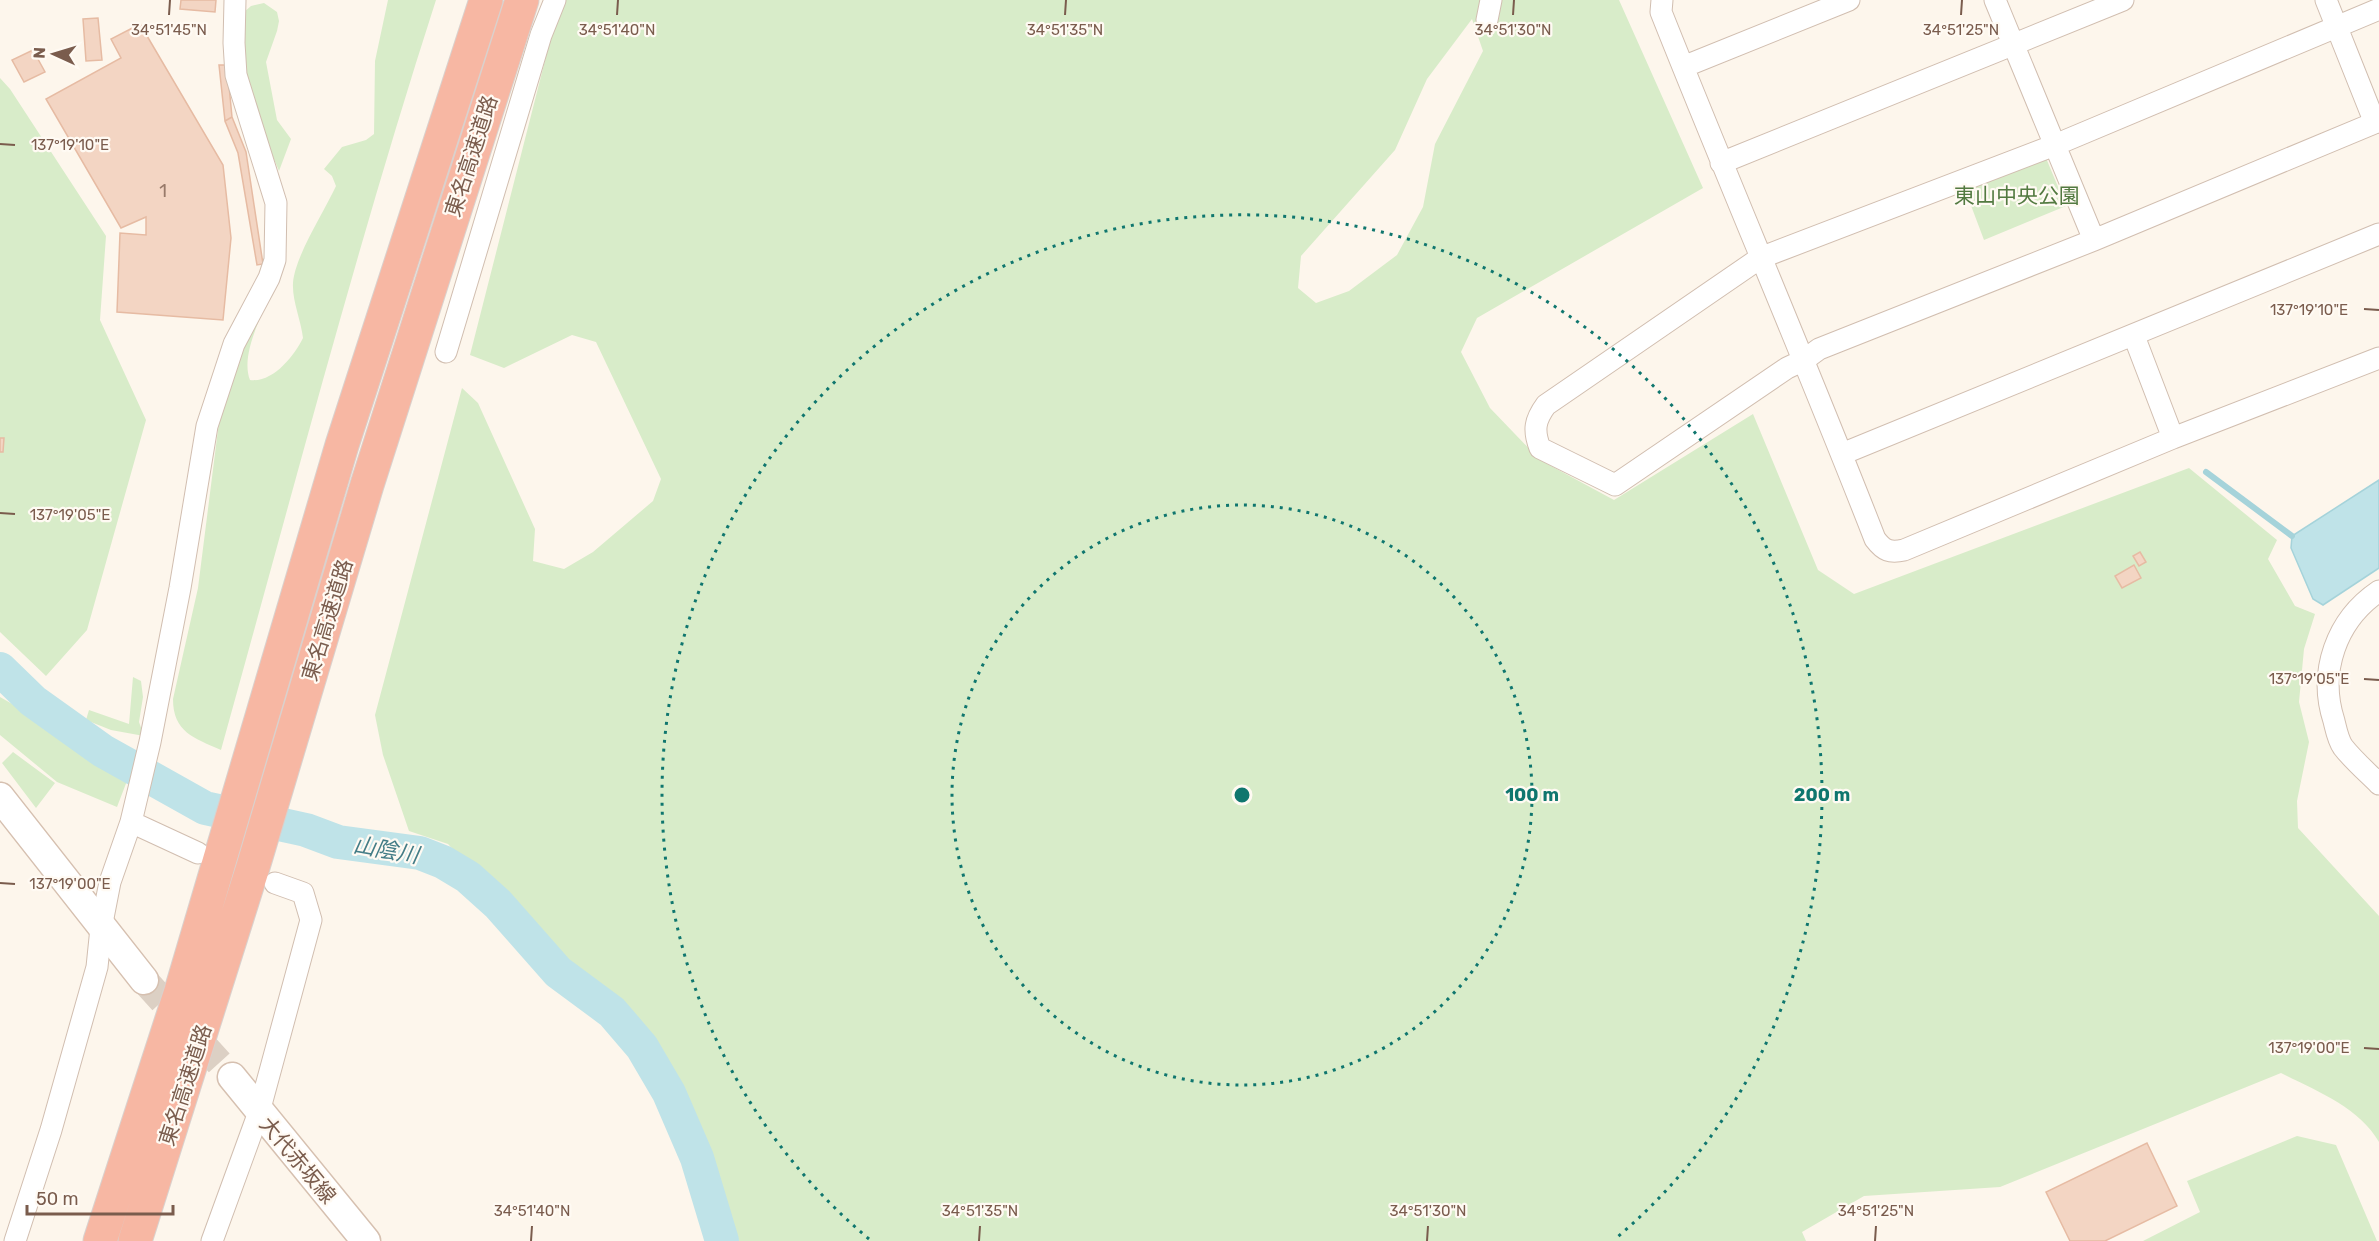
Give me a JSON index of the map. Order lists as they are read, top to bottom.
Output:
{
  "streets": {
    "highway": ["東名高速道路"],
    "main road": ["大代赤坂線"]
  },
  "water": ["山陰川"],
  "parks": ["東山中央公園"],
  "house_numbers": ["1"],
  "scale_bar": "50 m",
  "north": "left",
  "coordinates": [
    "34°51'45\"N",
    "34°51'40\"N",
    "34°51'35\"N",
    "34°51'30\"N",
    "34°51'25\"N",
    "137°19'10\"E",
    "137°19'05\"E",
    "137°19'00\"E"
  ],
  "rings": ["100 m", "200 m"]
}
